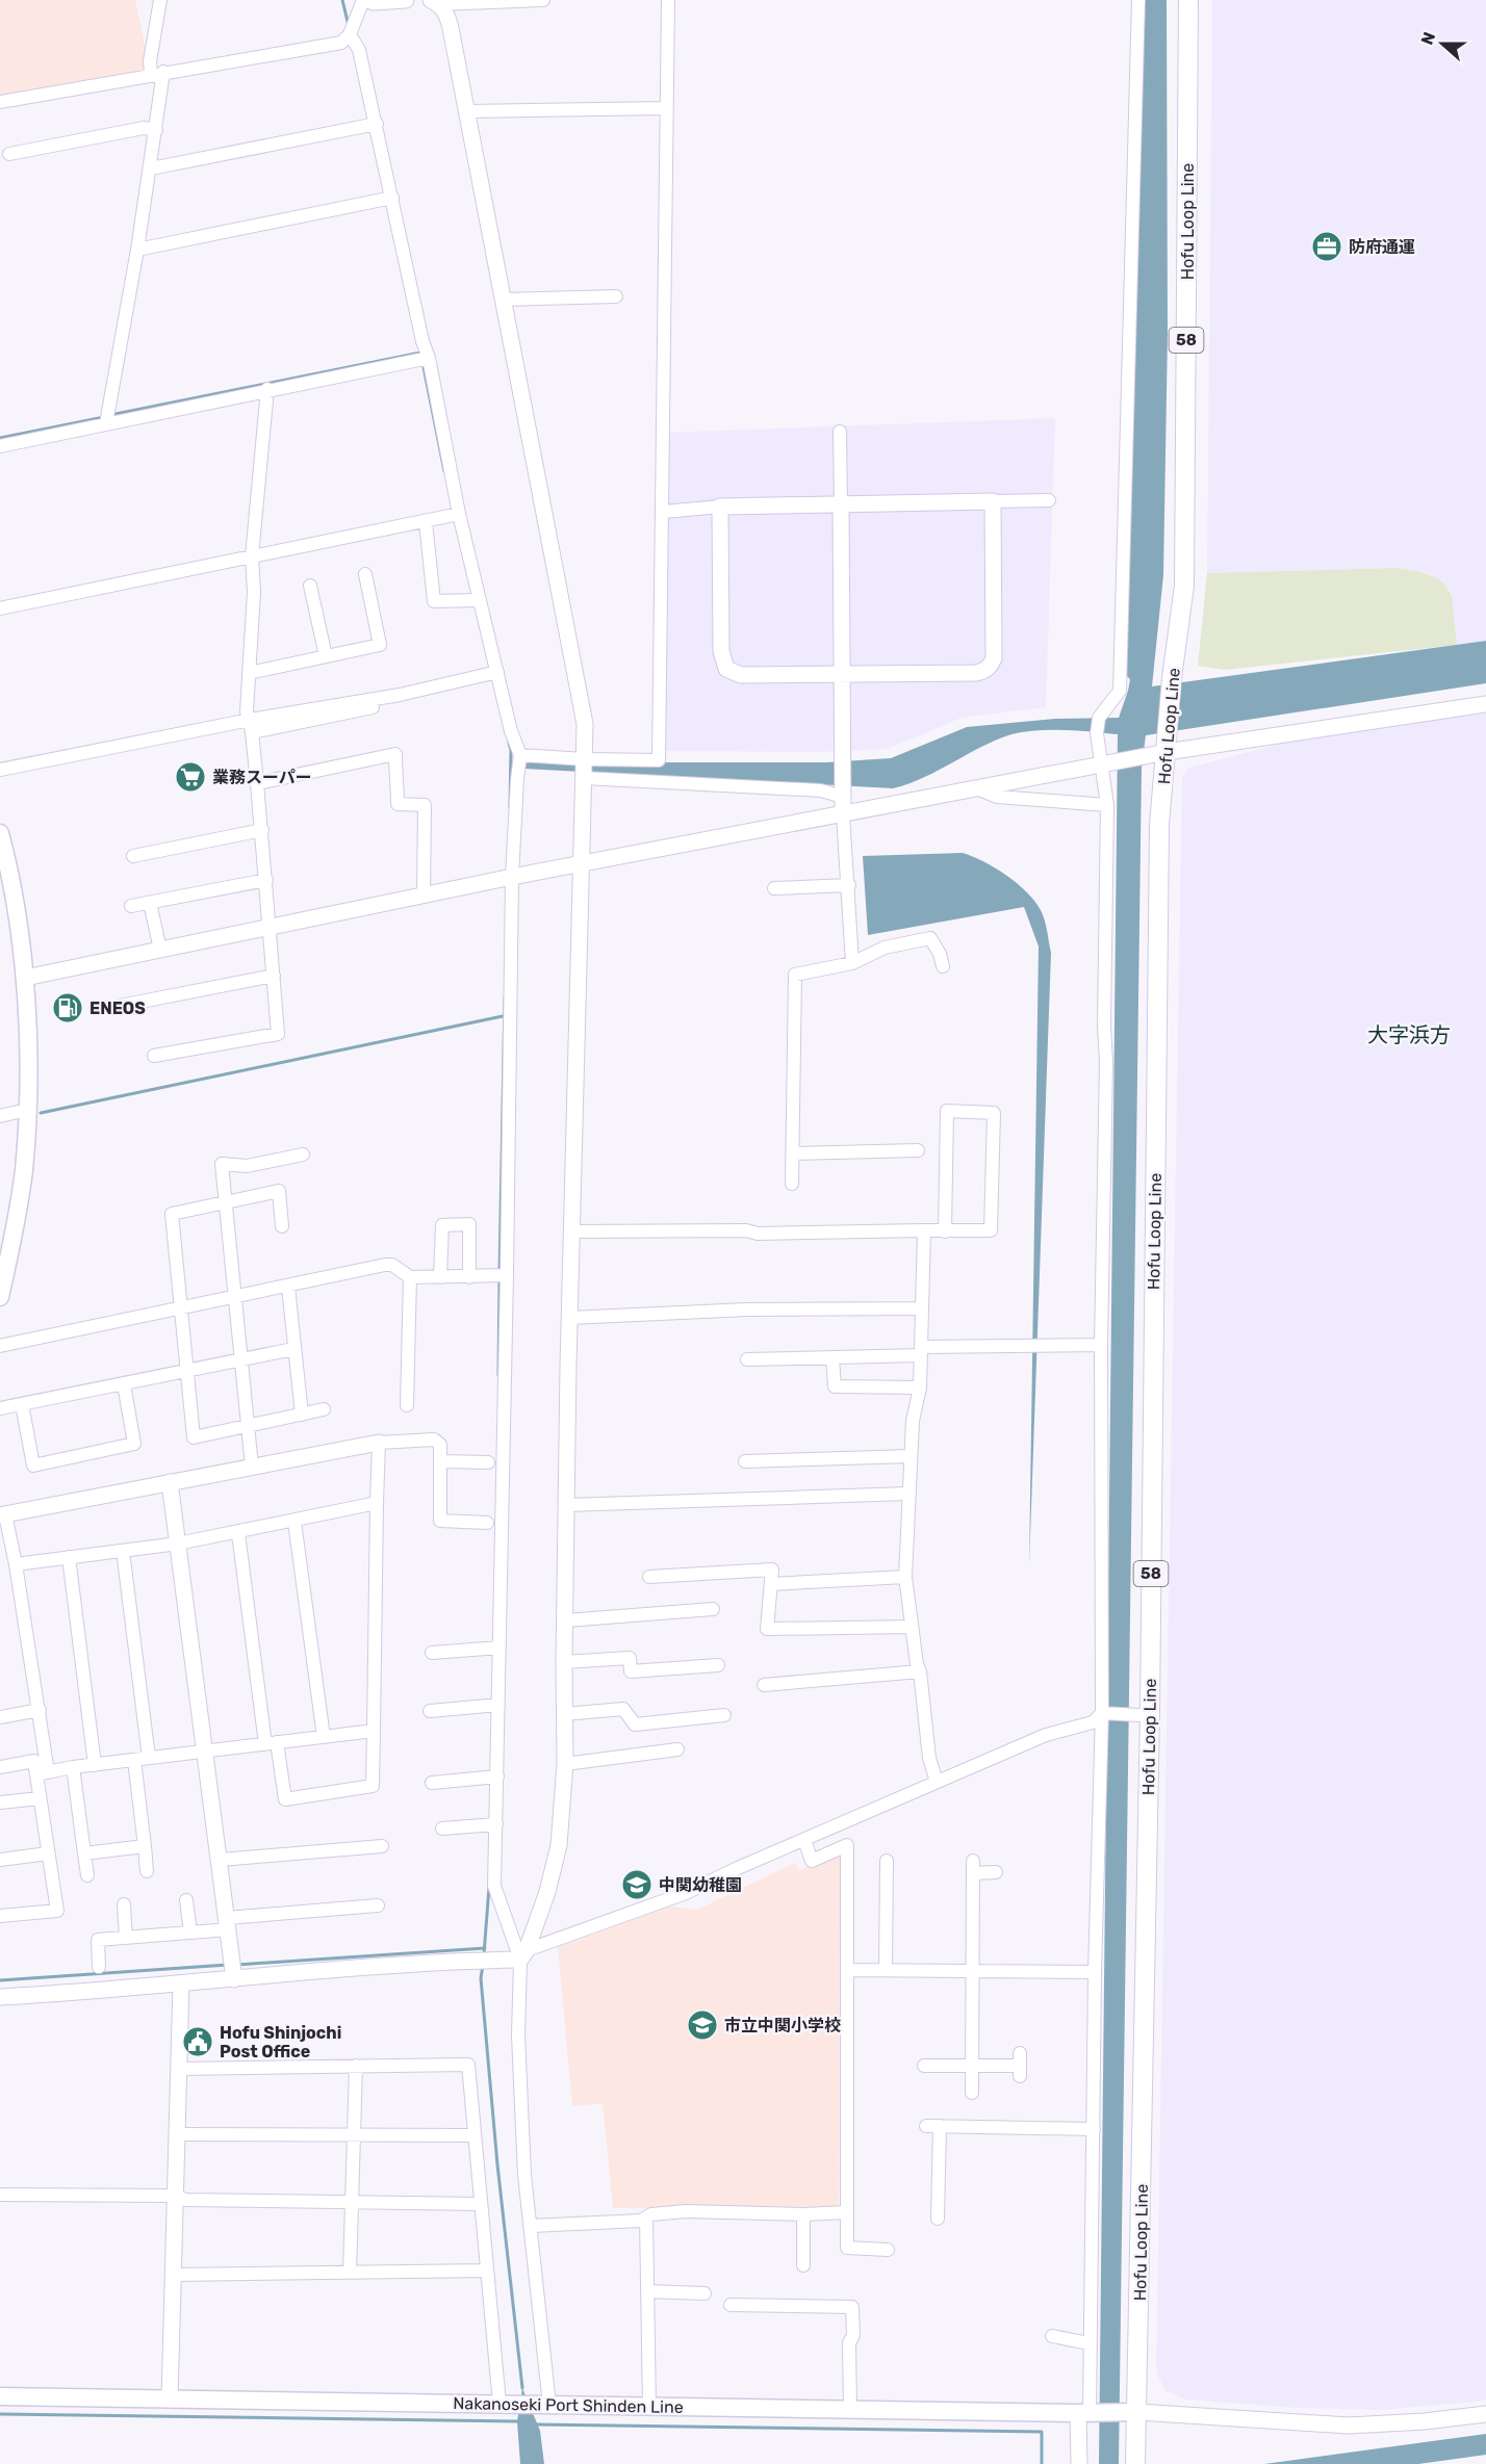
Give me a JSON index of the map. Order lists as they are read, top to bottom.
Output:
{
  "streets": {
    "main road": ["Hofu Loop Line", "58", "Nakanoseki Port Shinden Line"]
  },
  "crossings": [
    ["Hofu Loop Line", "Nakanoseki Port Shinden Line"]
  ],
  "districts": ["大字浜方"],
  "places": {
    "office": ["防府通運"],
    "supermarket": ["業務スーパー"],
    "fuel station": ["ENEOS"],
    "school or university": ["中関幼稚園", "市立中関小学校"],
    "public building": ["Hofu Shinjochi Post Office"]
  },
  "north": "left"
}
